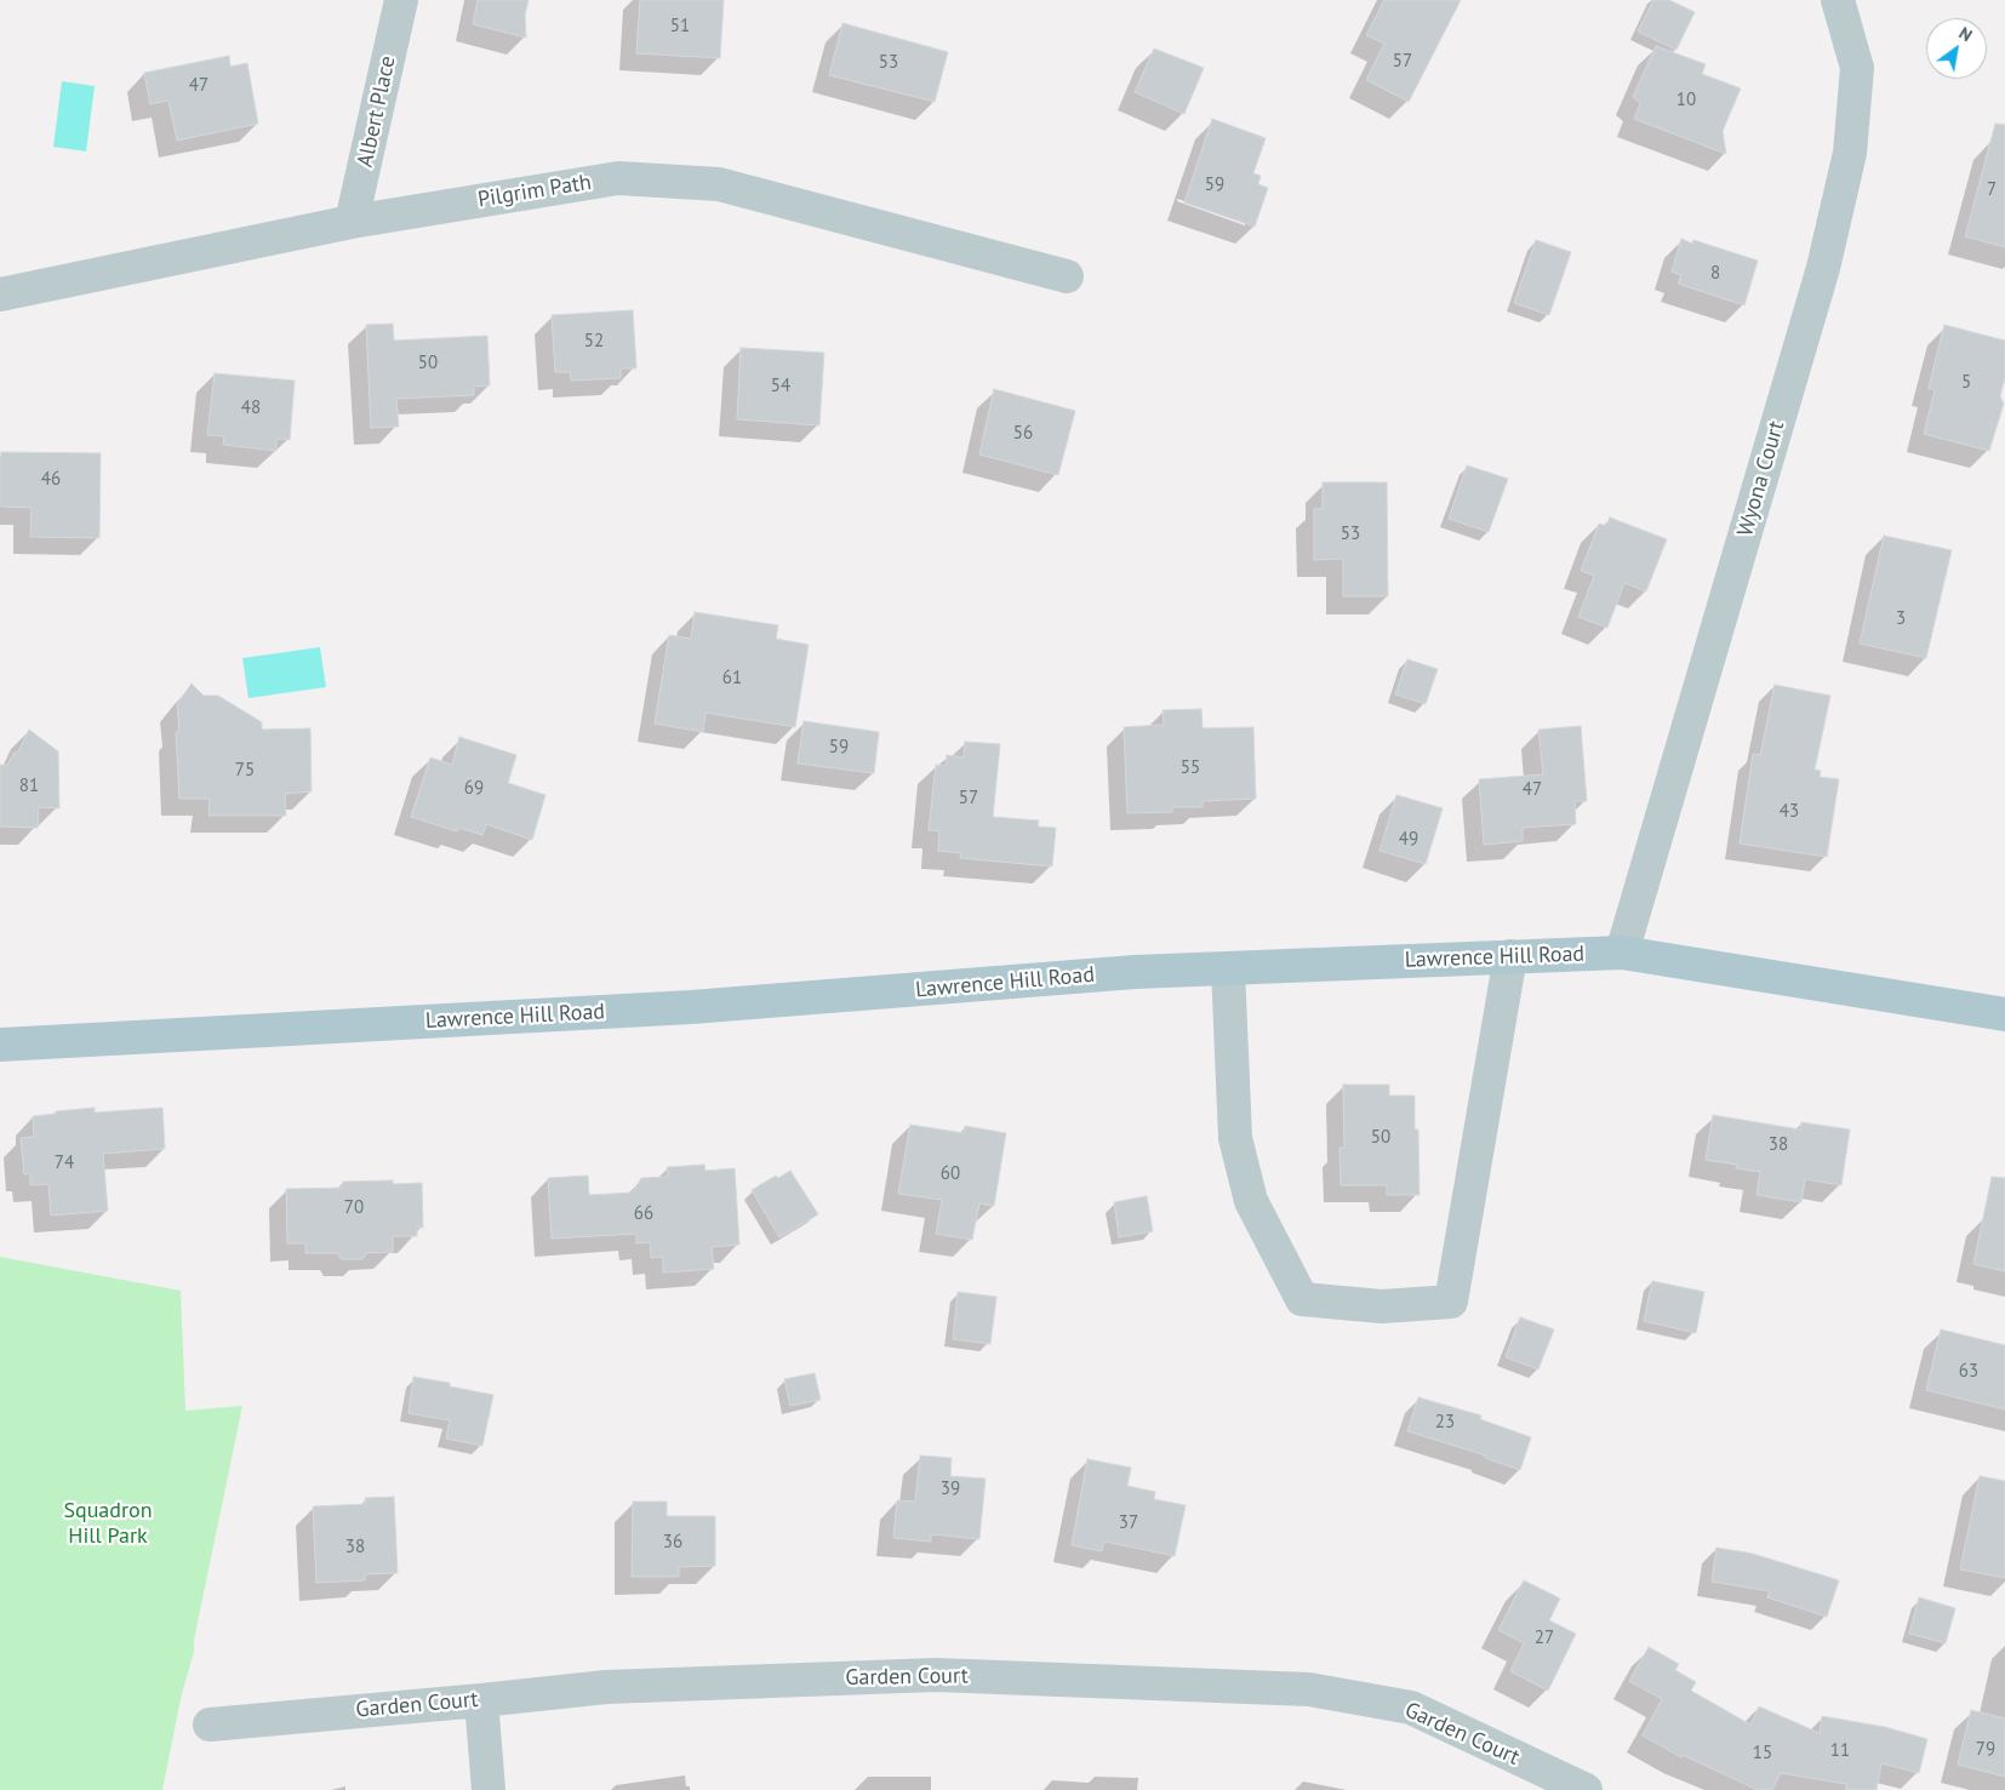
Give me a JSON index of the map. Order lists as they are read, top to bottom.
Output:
{
  "streets": {
    "main road": ["Lawrence Hill Road"],
    "street": [
      "Albert Place",
      "Pilgrim Path",
      "Wyona Court",
      "Garden Court"
    ]
  },
  "crossings": [
    ["Albert Place", "Pilgrim Path"],
    ["Wyona Court", "Lawrence Hill Road"]
  ],
  "parks": ["Squadron Hill Park"],
  "house_numbers": [
    "51",
    "57",
    "53",
    "47",
    "10",
    "59",
    "7",
    "8",
    "52",
    "50",
    "5",
    "54",
    "48",
    "56",
    "46",
    "53",
    "3",
    "61",
    "59",
    "55",
    "75",
    "81",
    "69",
    "47",
    "57",
    "43",
    "49",
    "50",
    "38",
    "74",
    "60",
    "70",
    "66",
    "63",
    "23",
    "39",
    "37",
    "36",
    "38",
    "27",
    "79",
    "11",
    "15"
  ],
  "north": "top right"
}
